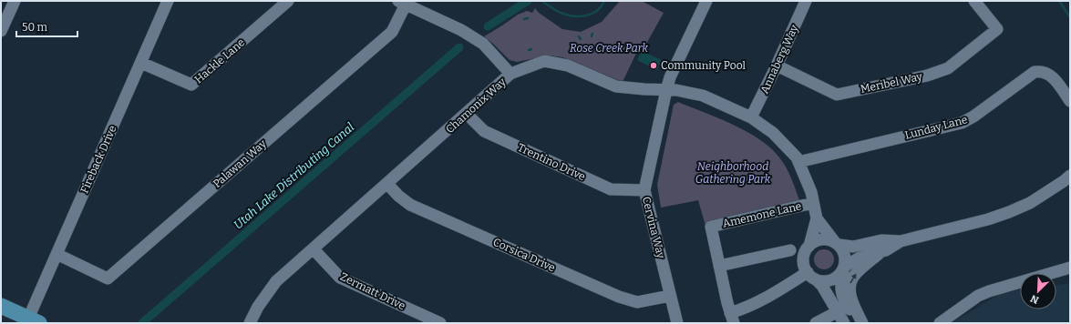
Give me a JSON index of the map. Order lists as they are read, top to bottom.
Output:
{
  "streets": {
    "street": [
      "Annaberg Way",
      "Hackle Lane",
      "Meribel Way",
      "Chamonix Way",
      "Lunday Lane",
      "Fireback Drive",
      "Trentino Drive",
      "Palawan Way",
      "Amemone Lane",
      "Cervina Way",
      "Corsica Drive",
      "Zermatt Drive"
    ]
  },
  "crossings": [
    ["Annaberg Way", "Meribel Way"],
    ["Annaberg Way", "Chamonix Way"],
    ["Hackle Lane", "Fireback Drive"],
    ["Chamonix Way", "Lunday Lane"],
    ["Chamonix Way", "Trentino Drive"],
    ["Chamonix Way", "Amemone Lane"],
    ["Chamonix Way", "Cervina Way"],
    ["Chamonix Way", "Corsica Drive"],
    ["Chamonix Way", "Zermatt Drive"],
    ["Fireback Drive", "Palawan Way"],
    ["Trentino Drive", "Cervina Way"],
    ["Cervina Way", "Corsica Drive"]
  ],
  "water": ["Utah Lake Distributing Canal"],
  "parks": ["Rose Creek Park", "Neighborhood Gathering Park"],
  "places": ["Community Pool"],
  "scale_bar": "50 m",
  "north": "bottom left"
}
